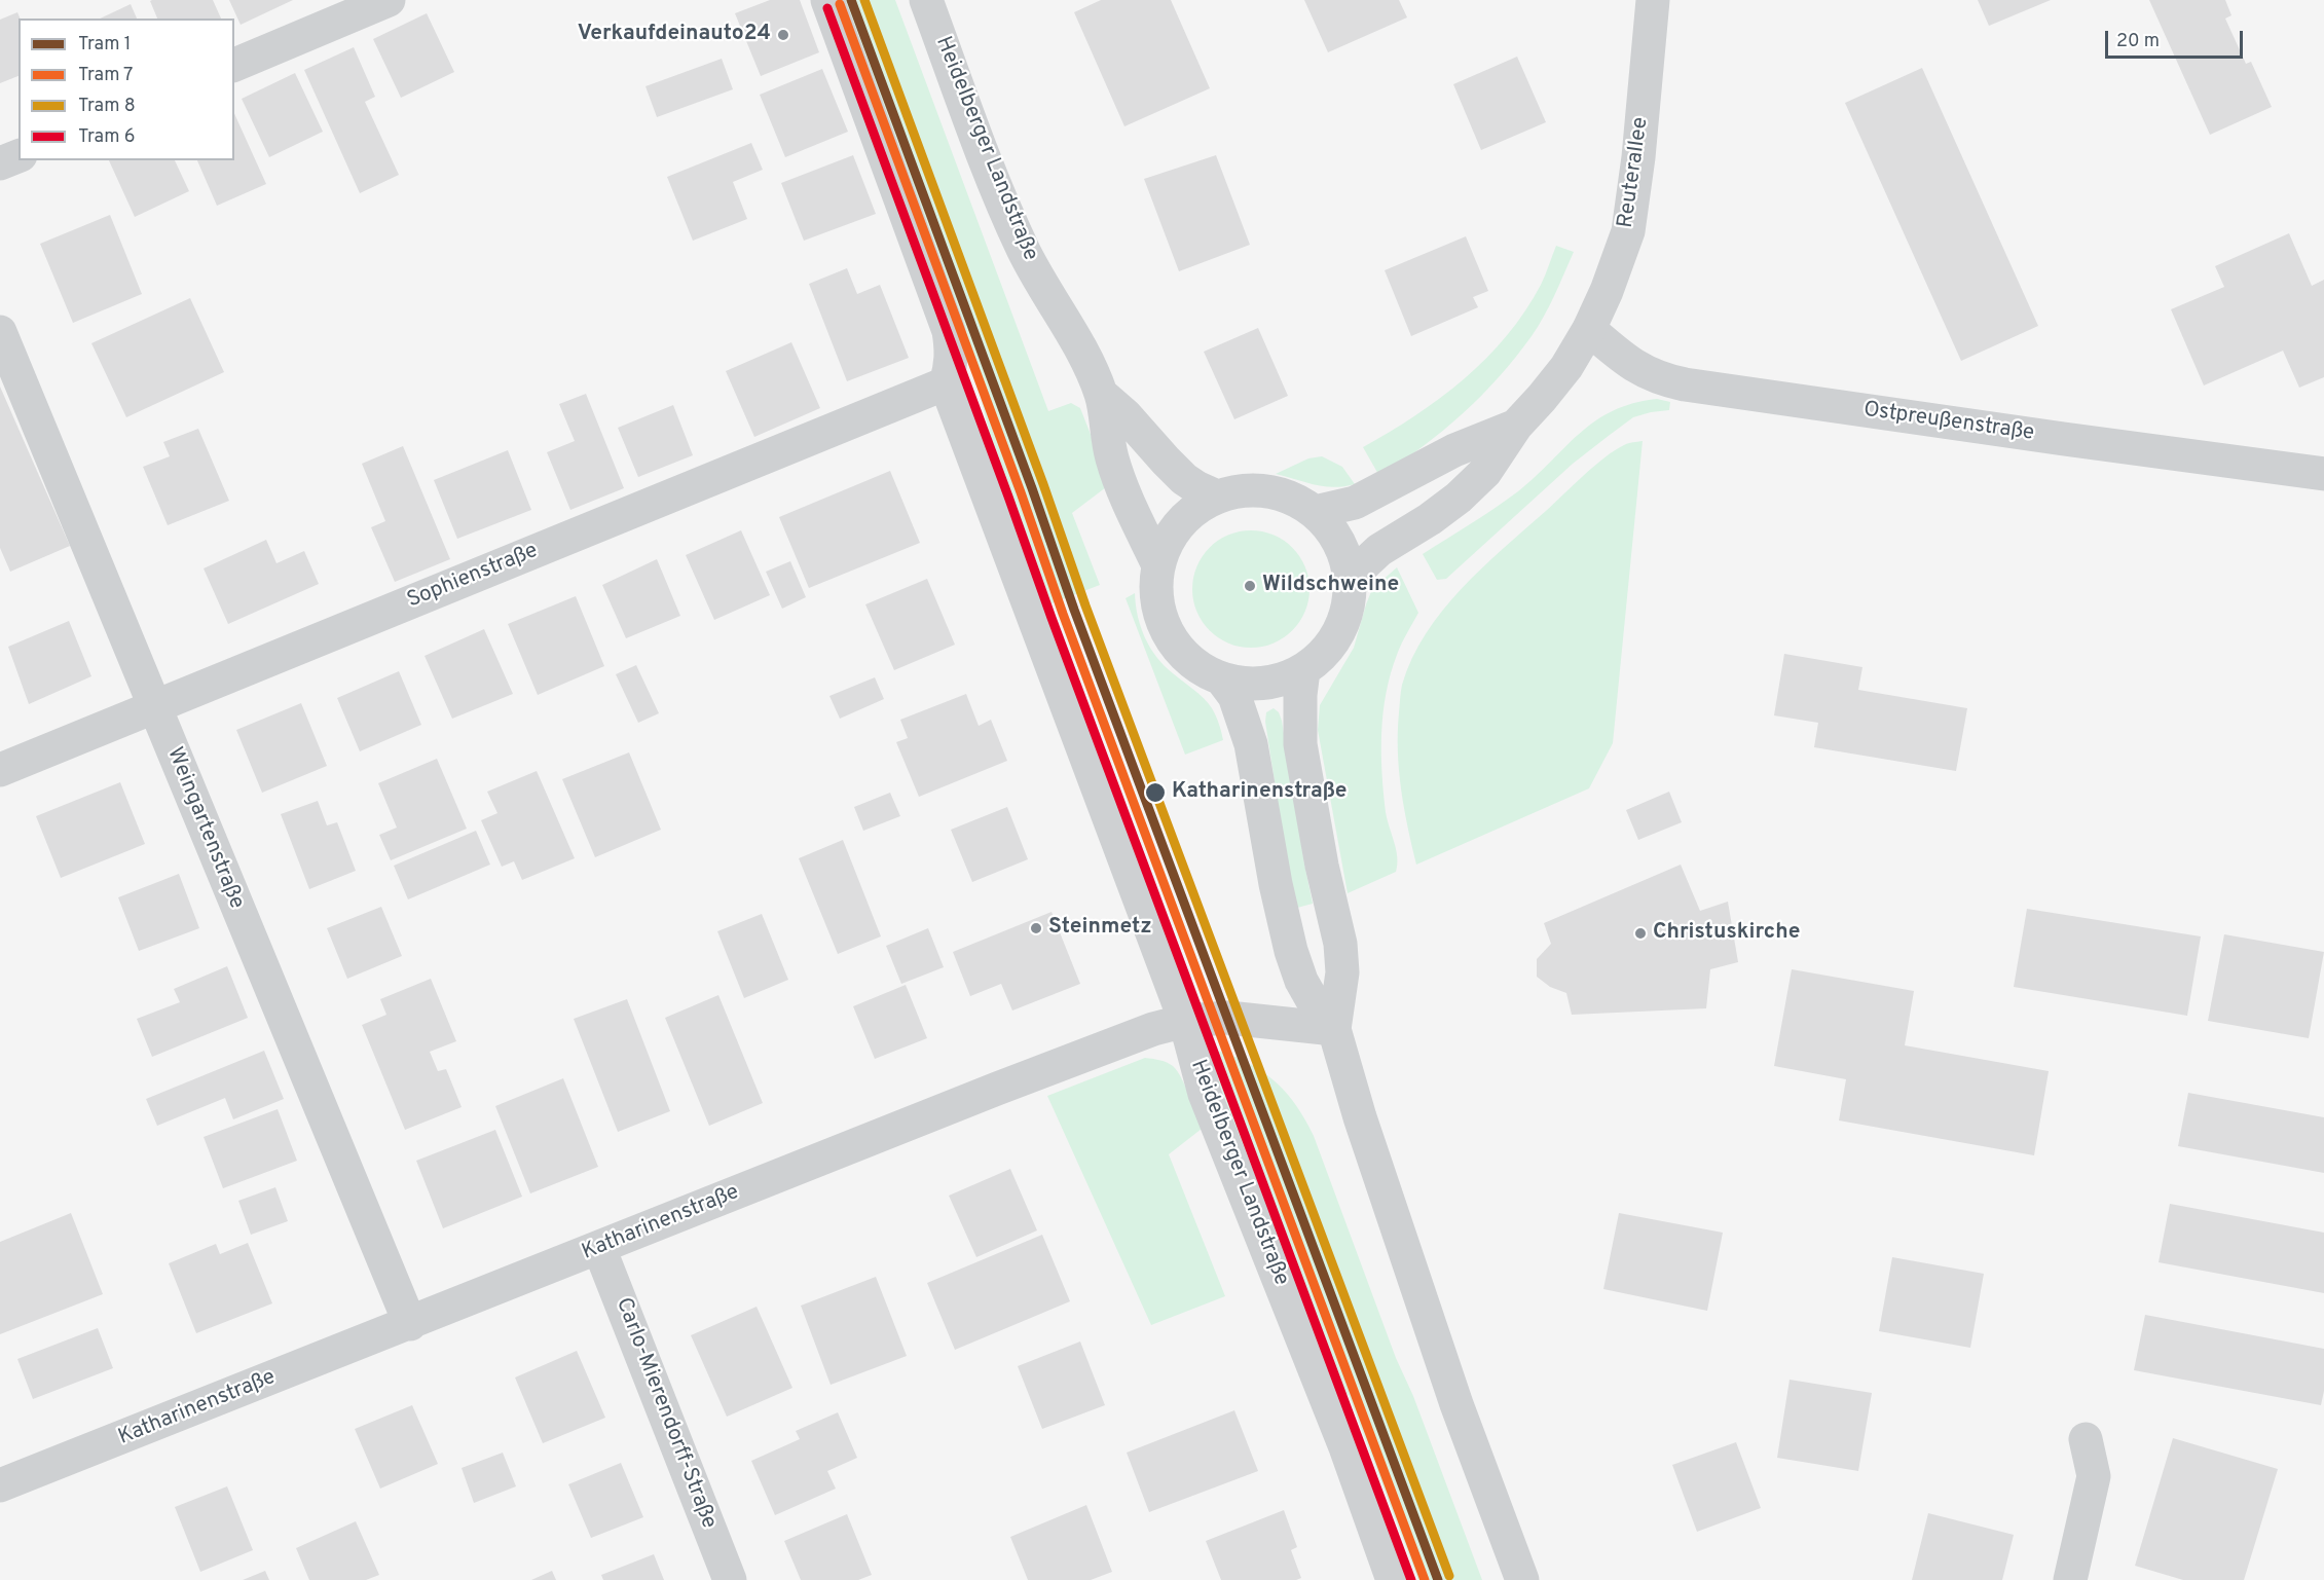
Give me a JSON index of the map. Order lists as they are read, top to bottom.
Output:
{
  "streets": {
    "street": [
      "Heidelberger Landstraße",
      "Reuterallee",
      "Ostpreußenstraße",
      "Sophienstraße",
      "Weingartenstraße",
      "Katharinenstraße",
      "Carlo-Mierendorff-Straße"
    ]
  },
  "crossings": [
    ["Heidelberger Landstraße", "Reuterallee"],
    ["Heidelberger Landstraße", "Sophienstraße"],
    ["Heidelberger Landstraße", "Katharinenstraße"],
    ["Reuterallee", "Ostpreußenstraße"],
    ["Sophienstraße", "Weingartenstraße"],
    ["Weingartenstraße", "Katharinenstraße"],
    ["Katharinenstraße", "Carlo-Mierendorff-Straße"]
  ],
  "places": [
    "Verkaufdeinauto24",
    "Wildschweine",
    "Katharinenstraße",
    "Steinmetz",
    "Christuskirche"
  ],
  "lines": [
    "tram line 1",
    "tram line 8",
    "tram line 7",
    "tram line 6"
  ],
  "legend": [
    "Tram 1",
    "Tram 7",
    "Tram 8",
    "Tram 6"
  ],
  "scale_bar": "20 m"
}
